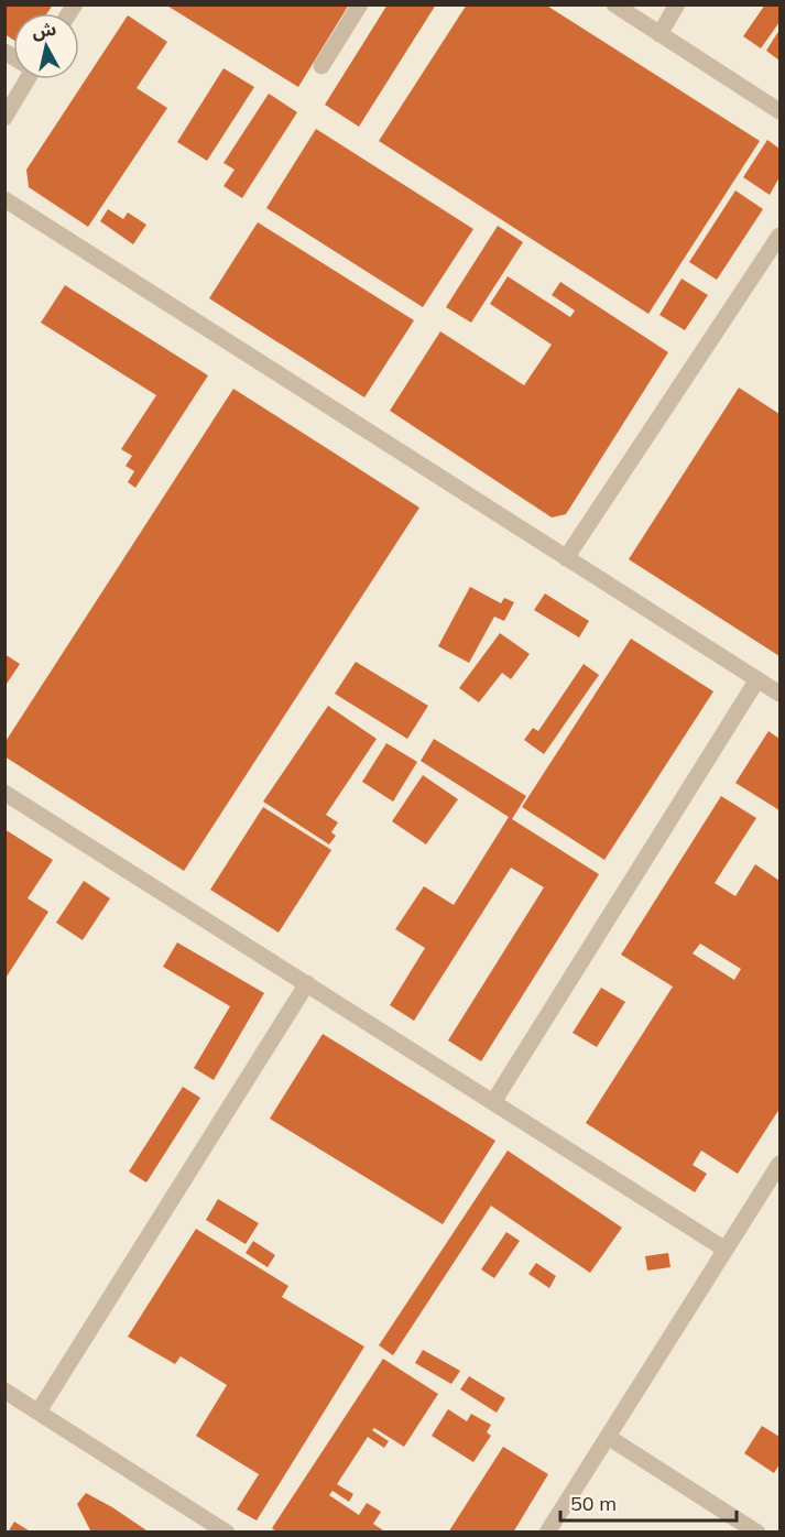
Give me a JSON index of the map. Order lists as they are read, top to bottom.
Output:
{
  "scale_bar": "50 m",
  "north": "top"
}
